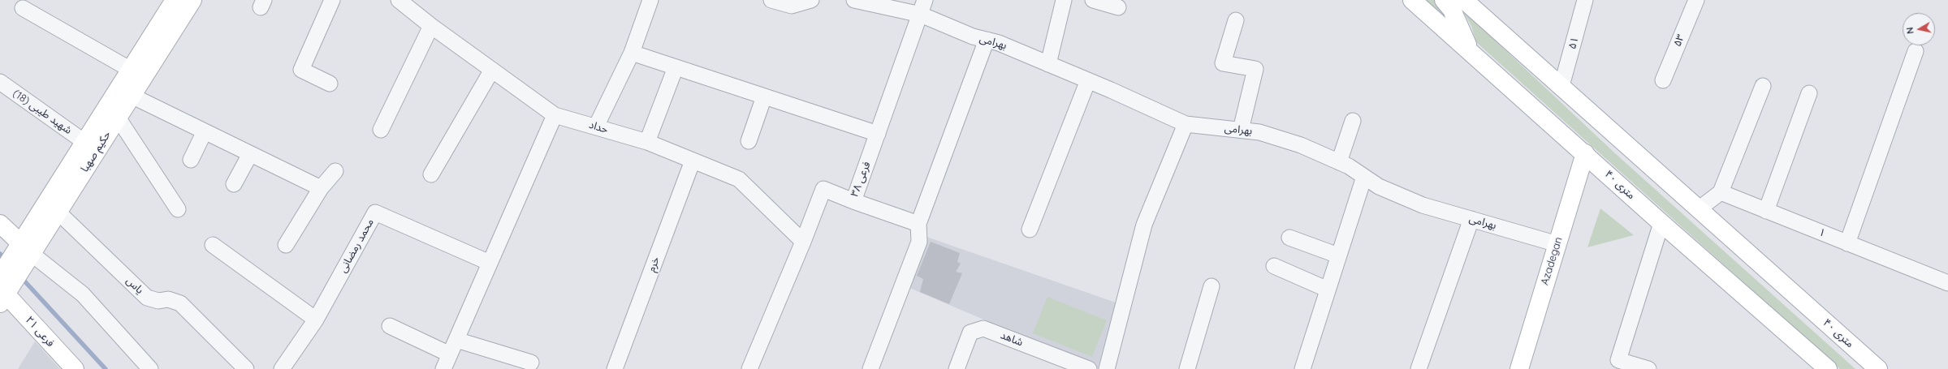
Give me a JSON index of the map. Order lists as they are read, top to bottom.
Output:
{
  "streets": {
    "main road": [
      "حکیم صهبا",
      "۴۰ متری",
      "Azadegan",
      "فرعی ۲۱"
    ],
    "street": [
      "۵۳",
      "بهرامی",
      "۵۱",
      "(18) شهید طیبی",
      "حداد",
      "فرعی ۳۸",
      "۱",
      "محمد رمضانی",
      "خرم",
      "یاس",
      "شاهد"
    ]
  },
  "crossings": [
    ["بهرامی", "فرعی ۳۸"],
    ["بهرامی", "Azadegan"],
    ["۵۱", "۴۰ متری"],
    ["(18) شهید طیبی", "حکیم صهبا"],
    ["حداد", "فرعی ۳۸"],
    ["حداد", "خرم"],
    ["حکیم صهبا", "یاس"],
    ["حکیم صهبا", "فرعی ۲۱"],
    ["۴۰ متری", "Azadegan"]
  ],
  "north": "left"
}
